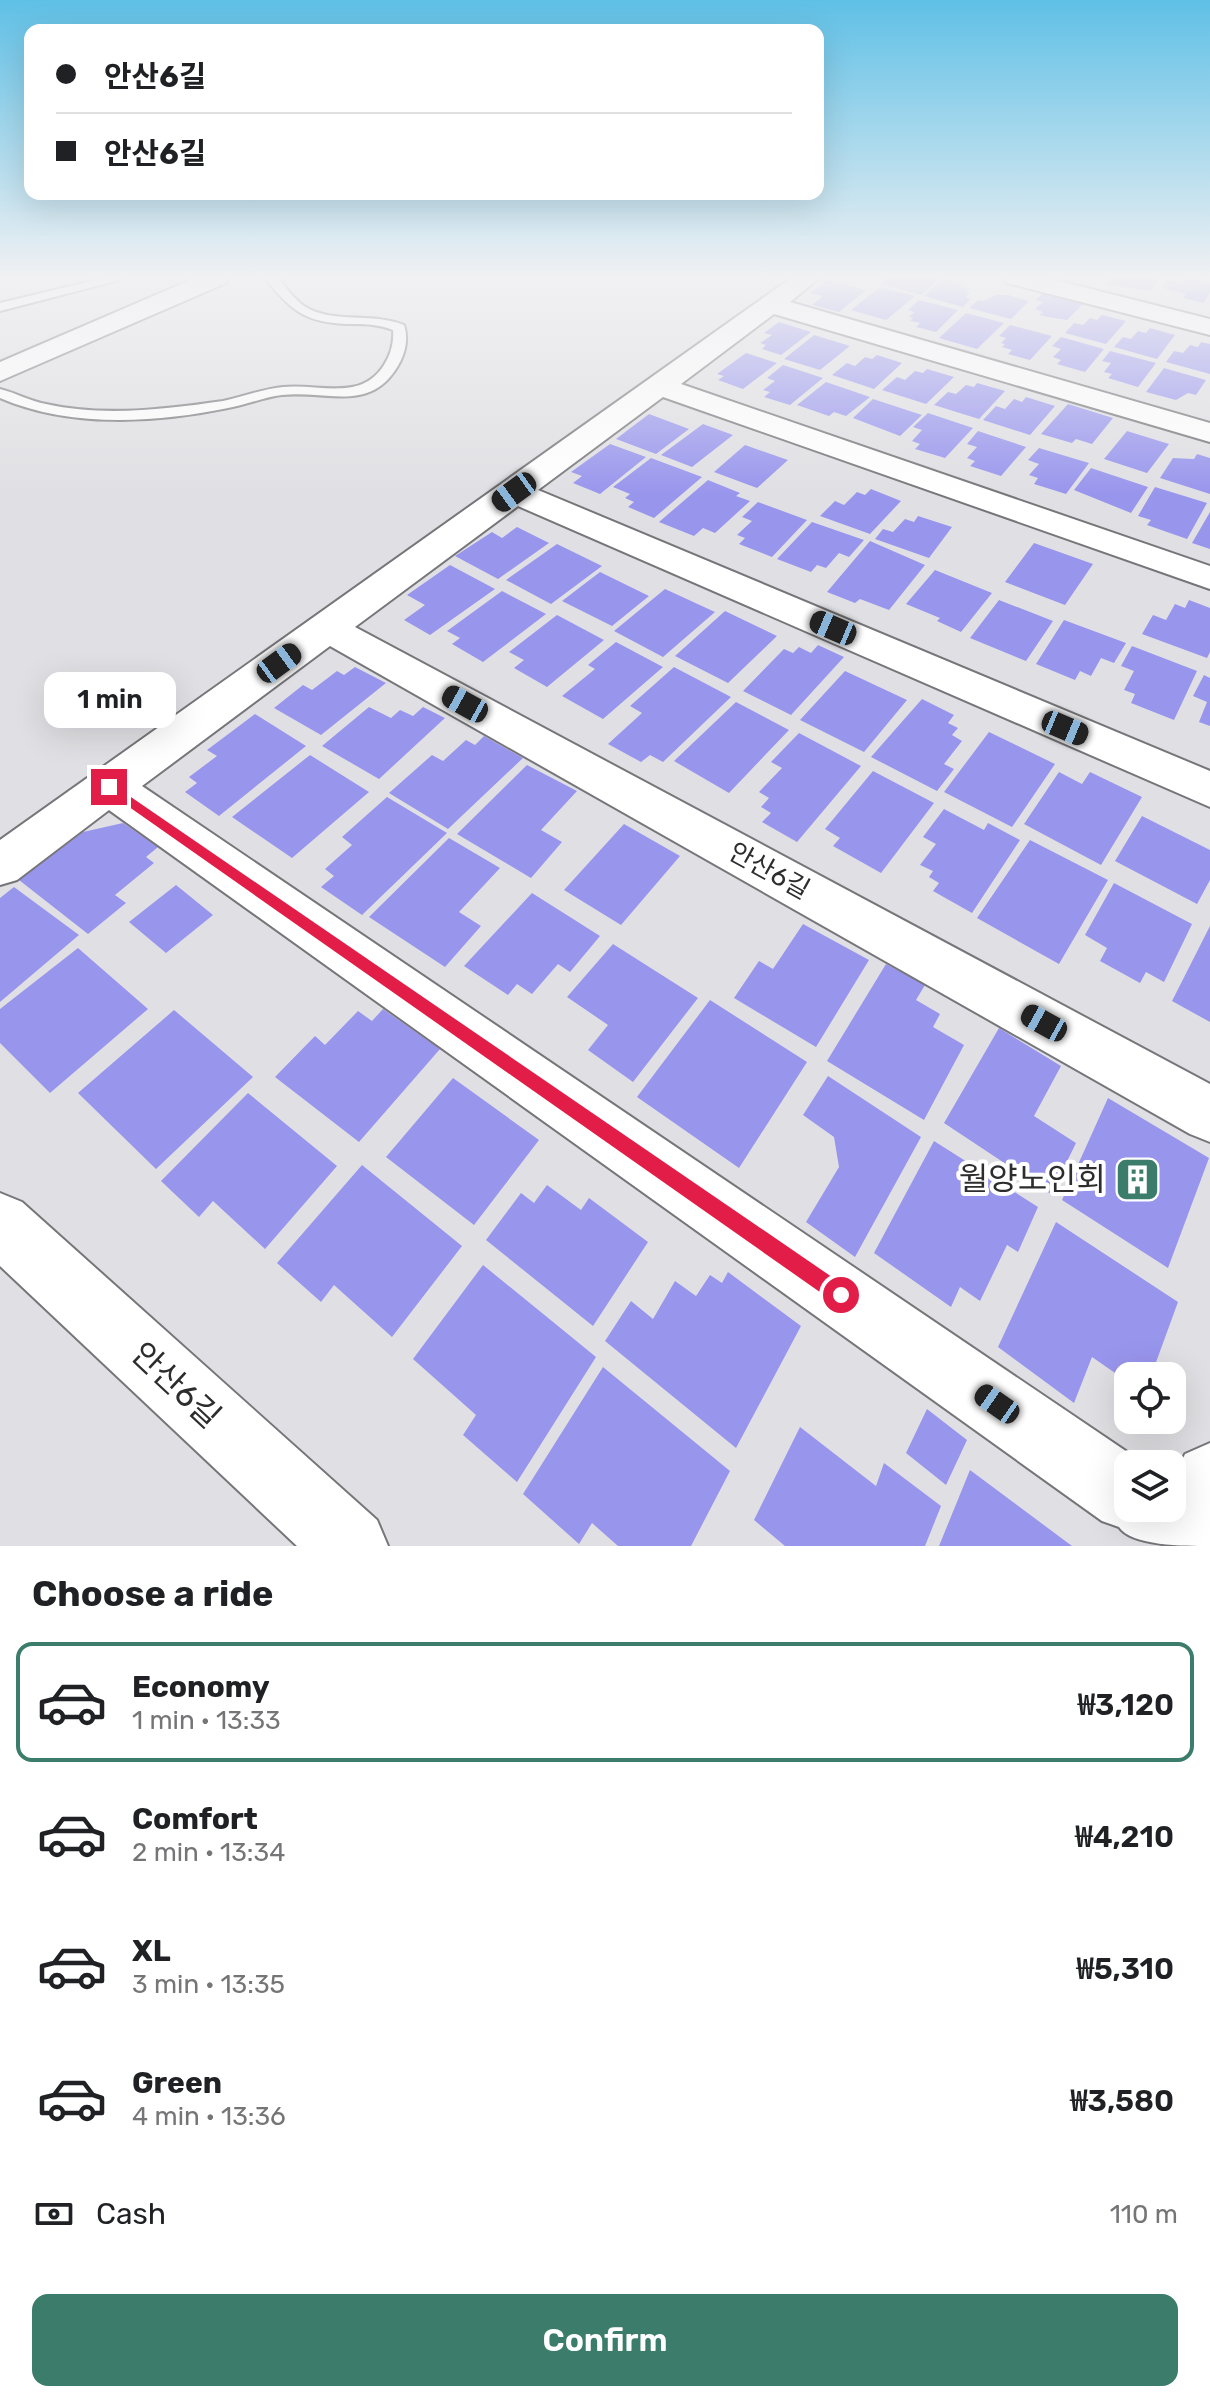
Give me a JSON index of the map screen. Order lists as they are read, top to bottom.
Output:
{
  "streets": {
    "street": ["안산6길"]
  },
  "places": {
    "building": ["월양노인회"]
  },
  "page": {
    "banner": ["안산6길", "안산6길"],
    "bubble": "1 min",
    "heading": "Choose a ride",
    "list": [
      {
        "name": "Economy",
        "note": "1 min · 13:33",
        "value": "₩3,120"
      },
      {
        "name": "Comfort",
        "note": "2 min · 13:34",
        "value": "₩4,210"
      },
      {
        "name": "XL",
        "note": "3 min · 13:35",
        "value": "₩5,310"
      },
      {
        "name": "Green",
        "note": "4 min · 13:36",
        "value": "₩3,580"
      }
    ],
    "pay": ["Cash", "110 m"],
    "buttons": "Confirm"
  }
}
